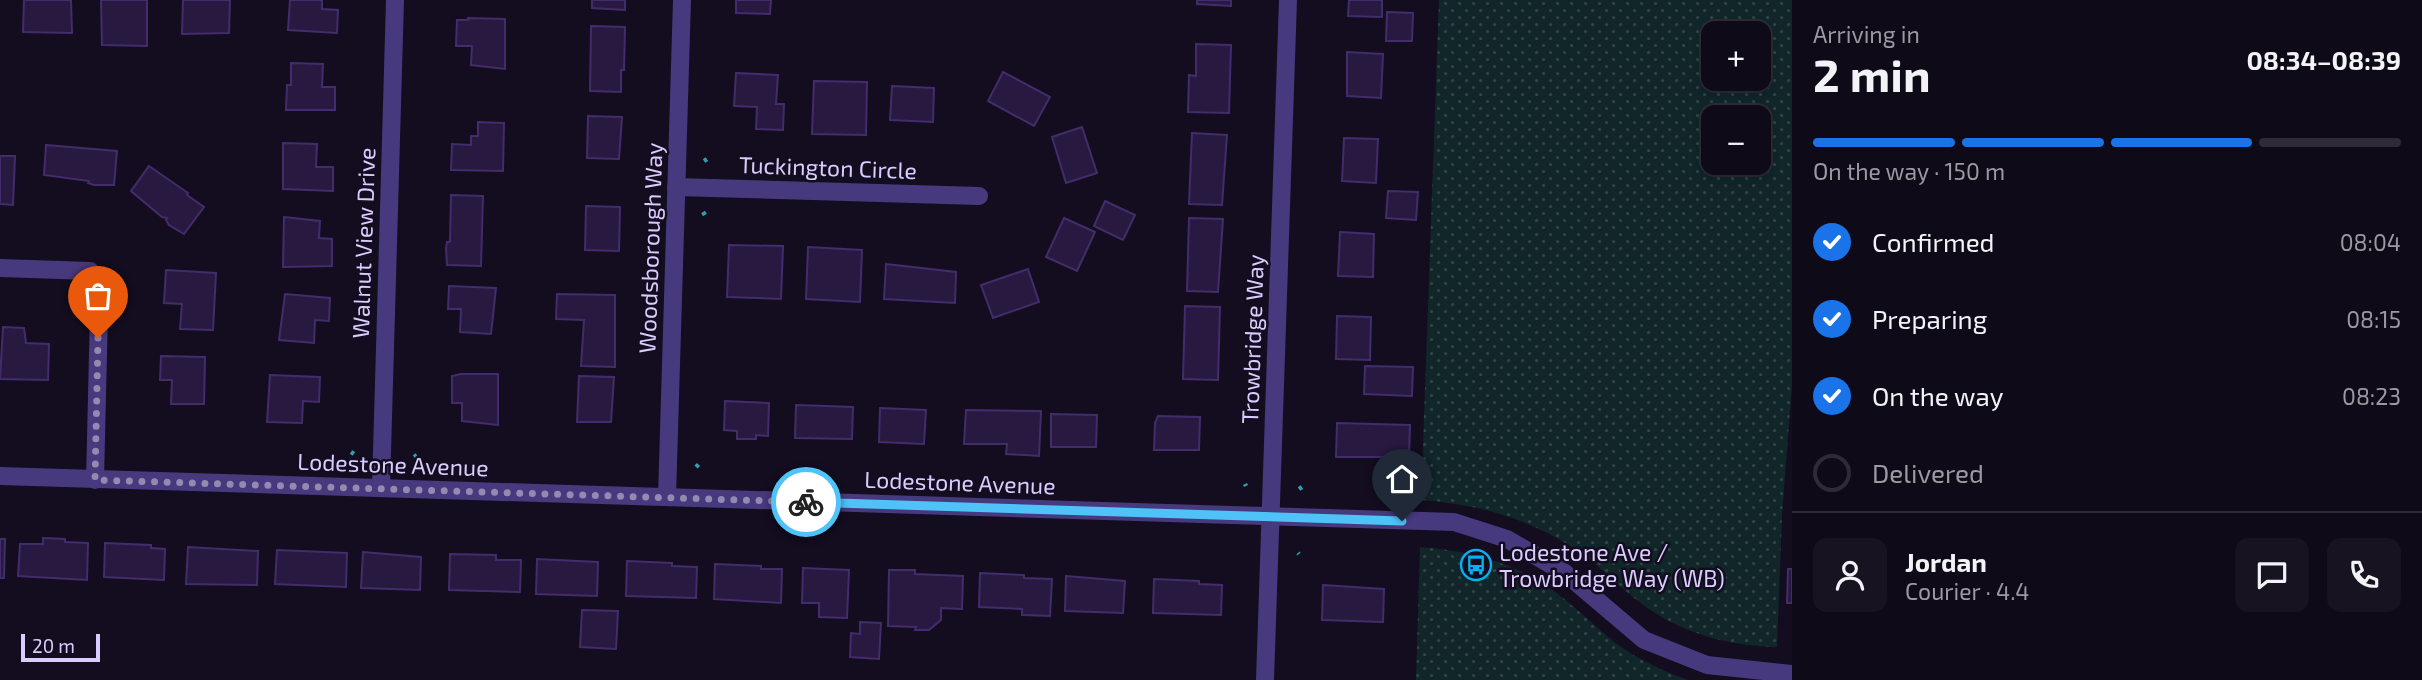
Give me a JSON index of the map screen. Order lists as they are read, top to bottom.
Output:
{
  "streets": {
    "street": [
      "Tuckington Circle",
      "Walnut View Drive",
      "Woodsborough Way",
      "Trowbridge Way",
      "Lodestone Avenue"
    ]
  },
  "crossings": [
    ["Tuckington Circle", "Woodsborough Way"],
    ["Walnut View Drive", "Lodestone Avenue"],
    ["Woodsborough Way", "Lodestone Avenue"],
    ["Trowbridge Way", "Lodestone Avenue"]
  ],
  "places": {
    "bus stop": ["Lodestone Ave / Trowbridge Way (WB)"]
  },
  "scale_bar": "20 m",
  "page": {
    "heading": ["2 min", "Arriving in", "08:34–08:39"],
    "panel": ["Jordan", "Courier · 4.4"],
    "map_buttons": ["+", "−"],
    "bar": "On the way · 150 m",
    "list": [
      ["Confirmed", "08:04"],
      ["Preparing", "08:15"],
      ["On the way", "08:23"],
      "Delivered"
    ],
    "scale": "20 m"
  }
}
